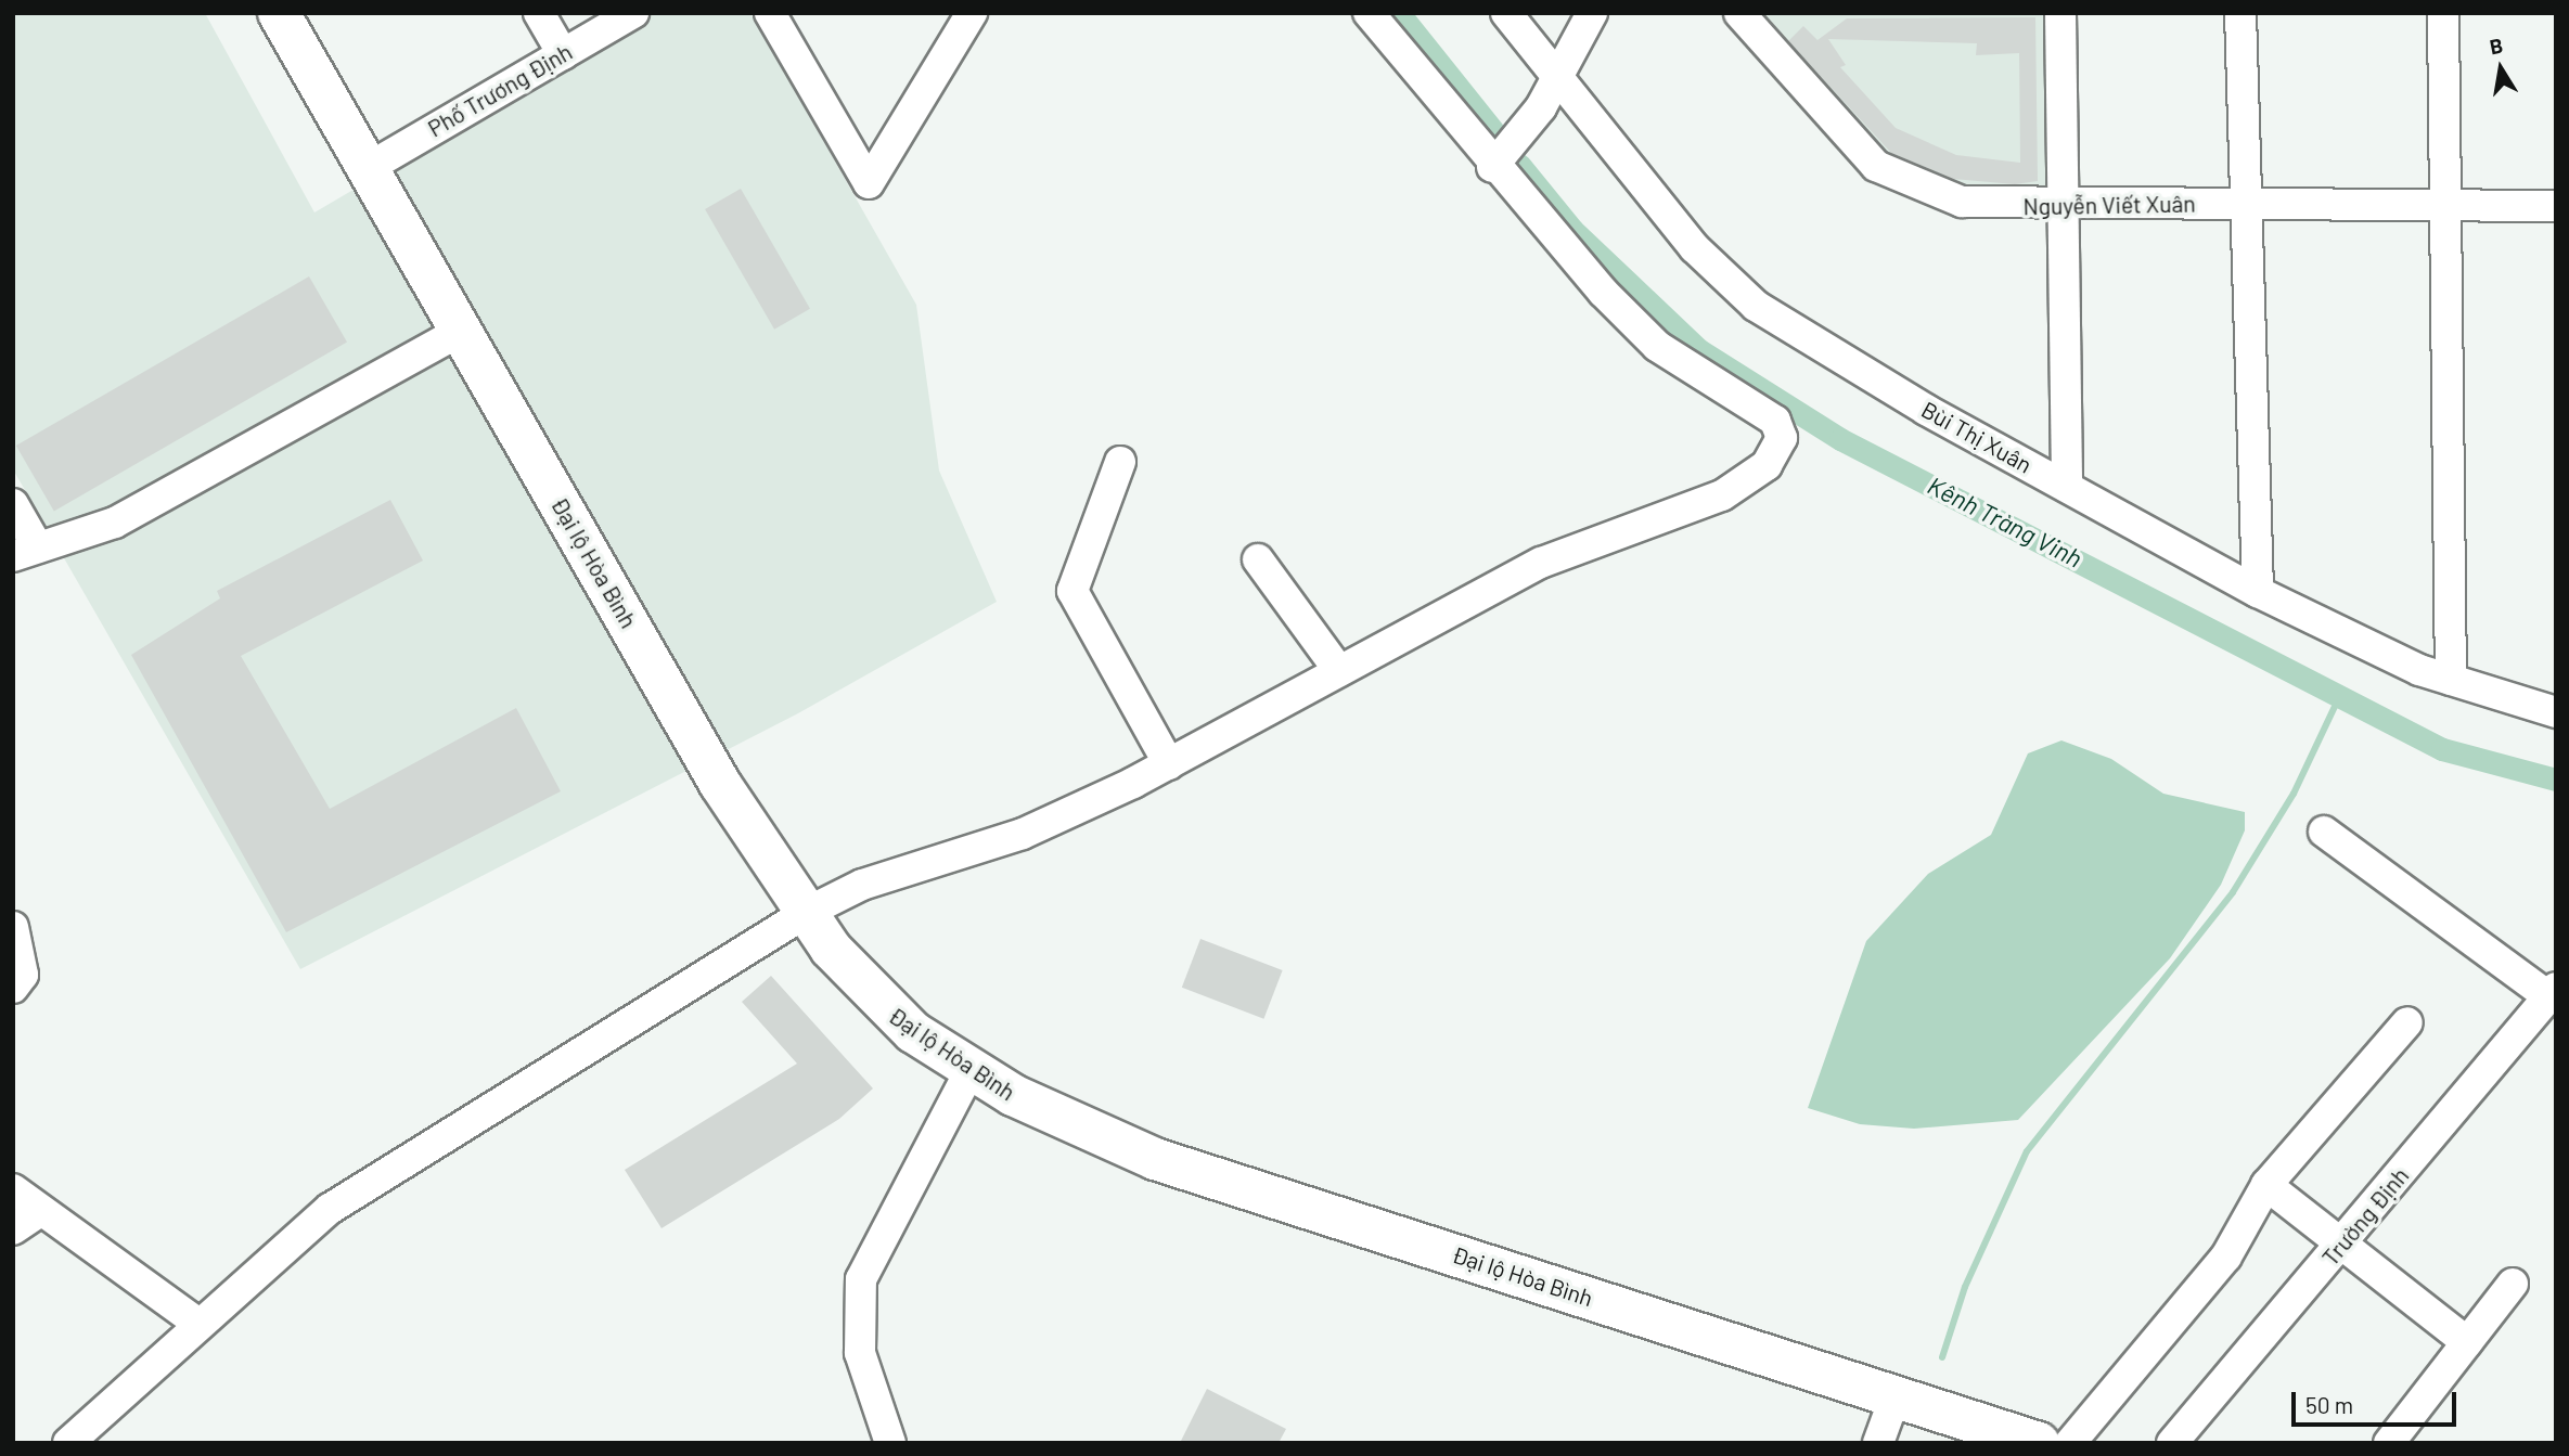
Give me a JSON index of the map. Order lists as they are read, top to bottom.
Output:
{
  "streets": {
    "highway": ["Đại lộ Hòa Bình"],
    "street": [
      "Phố Trương Định",
      "Nguyễn Viết Xuân",
      "Bùi Thị Xuân",
      "Trường Định"
    ]
  },
  "crossings": [
    ["Phố Trương Định", "Đại lộ Hòa Bình"]
  ],
  "water": ["Kênh Tràng Vinh"],
  "scale_bar": "50 m",
  "north": "top"
}
